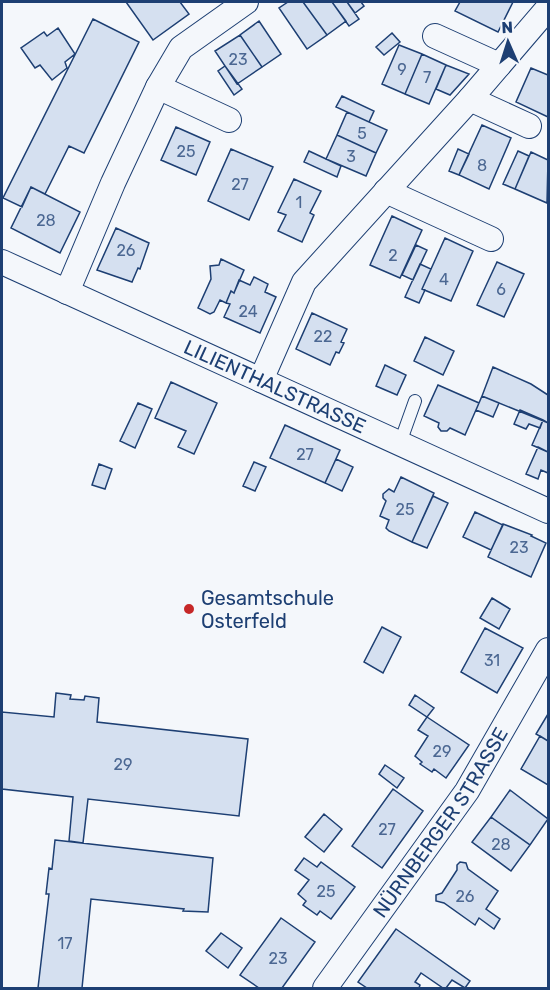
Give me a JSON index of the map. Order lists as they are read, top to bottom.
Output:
{
  "streets": {
    "street": ["LILIENTHALSTRASSE", "NÜRNBERGER STRASSE"]
  },
  "places": ["Gesamtschule Osterfeld"],
  "house_numbers": [
    "23",
    "9",
    "7",
    "5",
    "25",
    "3",
    "8",
    "27",
    "1",
    "28",
    "26",
    "2",
    "4",
    "6",
    "24",
    "22",
    "27",
    "25",
    "23",
    "31",
    "29",
    "29",
    "27",
    "28",
    "25",
    "26",
    "17",
    "23"
  ],
  "north": "top"
}
